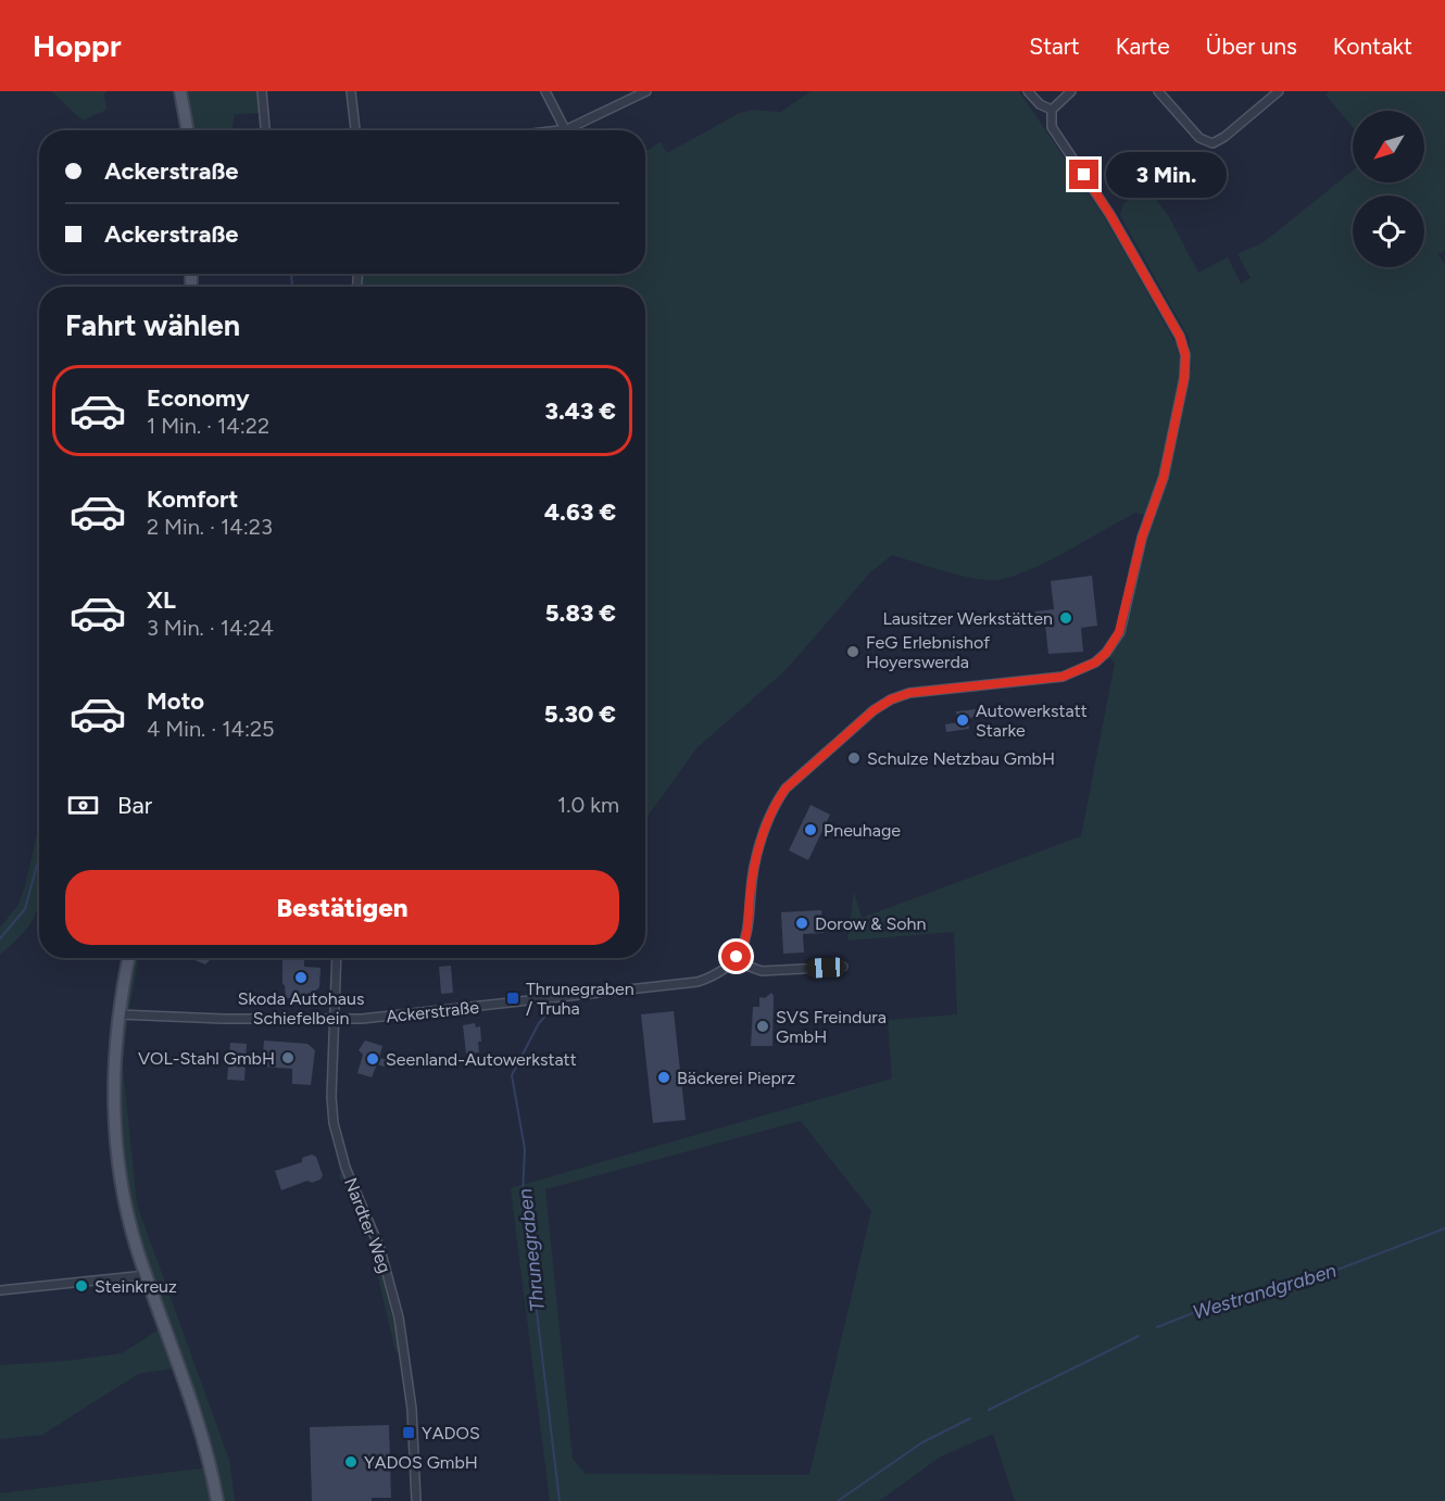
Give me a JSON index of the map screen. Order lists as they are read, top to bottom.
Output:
{
  "streets": {
    "street": ["Ackerstraße", "Nardter Weg"]
  },
  "crossings": [
    ["Ackerstraße", "Nardter Weg"]
  ],
  "water": ["Thrunegraben", "Westrandgraben"],
  "places": {
    "other": [
      "Lausitzer Werkstätten",
      "FeG Erlebnishof Hoyerswerda",
      "Autowerkstatt Starke",
      "Schulze Netzbau GmbH",
      "Pneuhage",
      "Dorow & Sohn",
      "Skoda Autohaus Schiefelbein",
      "SVS Freindura GmbH",
      "VOL-Stahl GmbH",
      "Seenland-Autowerkstatt",
      "Bäckerei Pieprz",
      "Steinkreuz",
      "YADOS GmbH"
    ],
    "transit": ["Thrunegraben / Truha", "YADOS"]
  },
  "north": "bottom left",
  "page": {
    "header": "Hoppr",
    "nav": [
      "Start",
      "Karte",
      "Über uns",
      "Kontakt"
    ],
    "banner": ["Ackerstraße", "Ackerstraße"],
    "bubble": "3 Min.",
    "heading": "Fahrt wählen",
    "list": [
      {
        "name": "Economy",
        "note": "1 Min. · 14:22",
        "value": "3.43 €"
      },
      {
        "name": "Komfort",
        "note": "2 Min. · 14:23",
        "value": "4.63 €"
      },
      {
        "name": "XL",
        "note": "3 Min. · 14:24",
        "value": "5.83 €"
      },
      {
        "name": "Moto",
        "note": "4 Min. · 14:25",
        "value": "5.30 €"
      }
    ],
    "pay": ["Bar", "1.0 km"],
    "buttons": "Bestätigen"
  }
}
